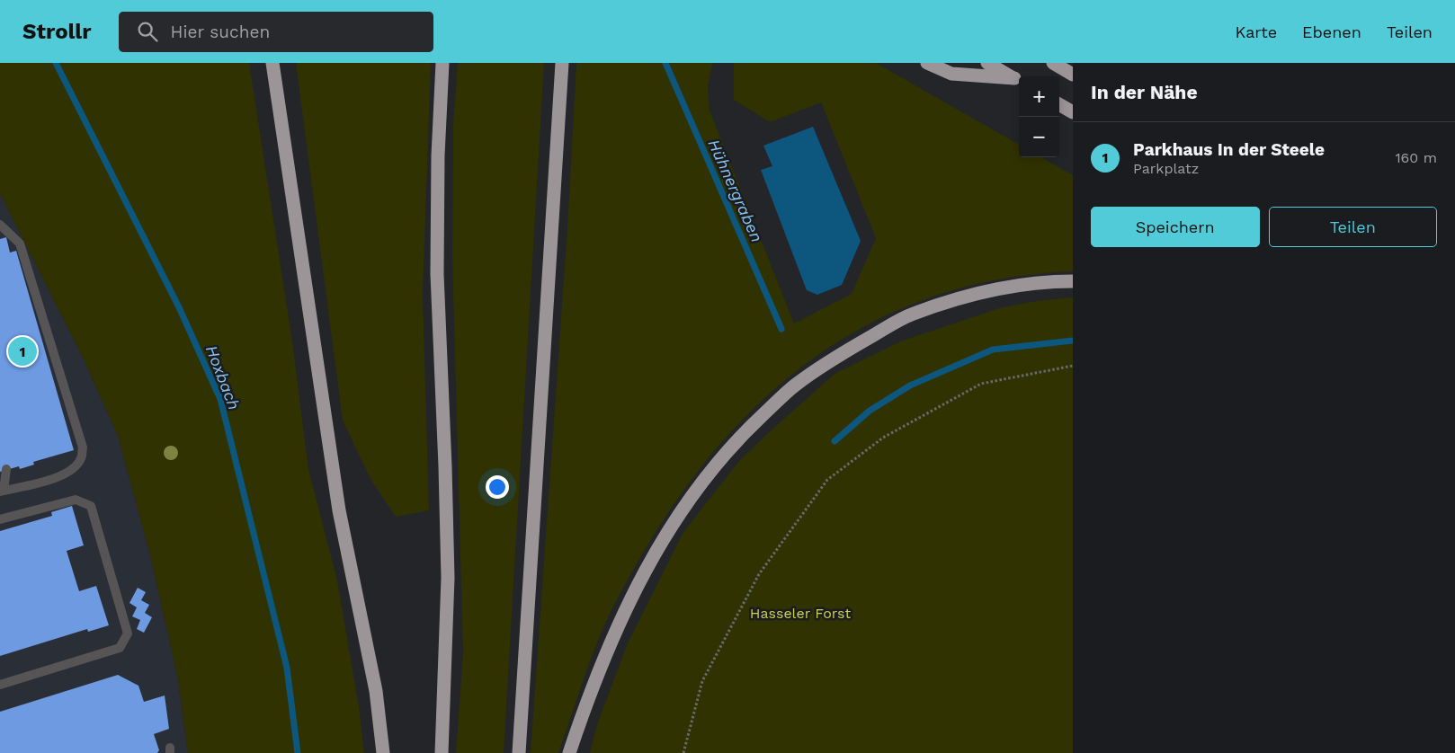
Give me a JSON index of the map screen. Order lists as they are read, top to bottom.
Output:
{
  "water": ["Hühnergraben", "Hoxbach"],
  "parks": ["Hasseler Forst"],
  "page": {
    "header": "Strollr",
    "search": "Hier suchen",
    "nav": ["Karte", "Ebenen", "Teilen"],
    "heading": "In der Nähe",
    "map_buttons": ["+", "−"],
    "list": [
      {
        "mark": "1",
        "name": "Parkhaus In der Steele",
        "note": "Parkplatz",
        "value": "160 m"
      }
    ],
    "buttons": ["Speichern", "Teilen"],
    "pins": "1"
  }
}
